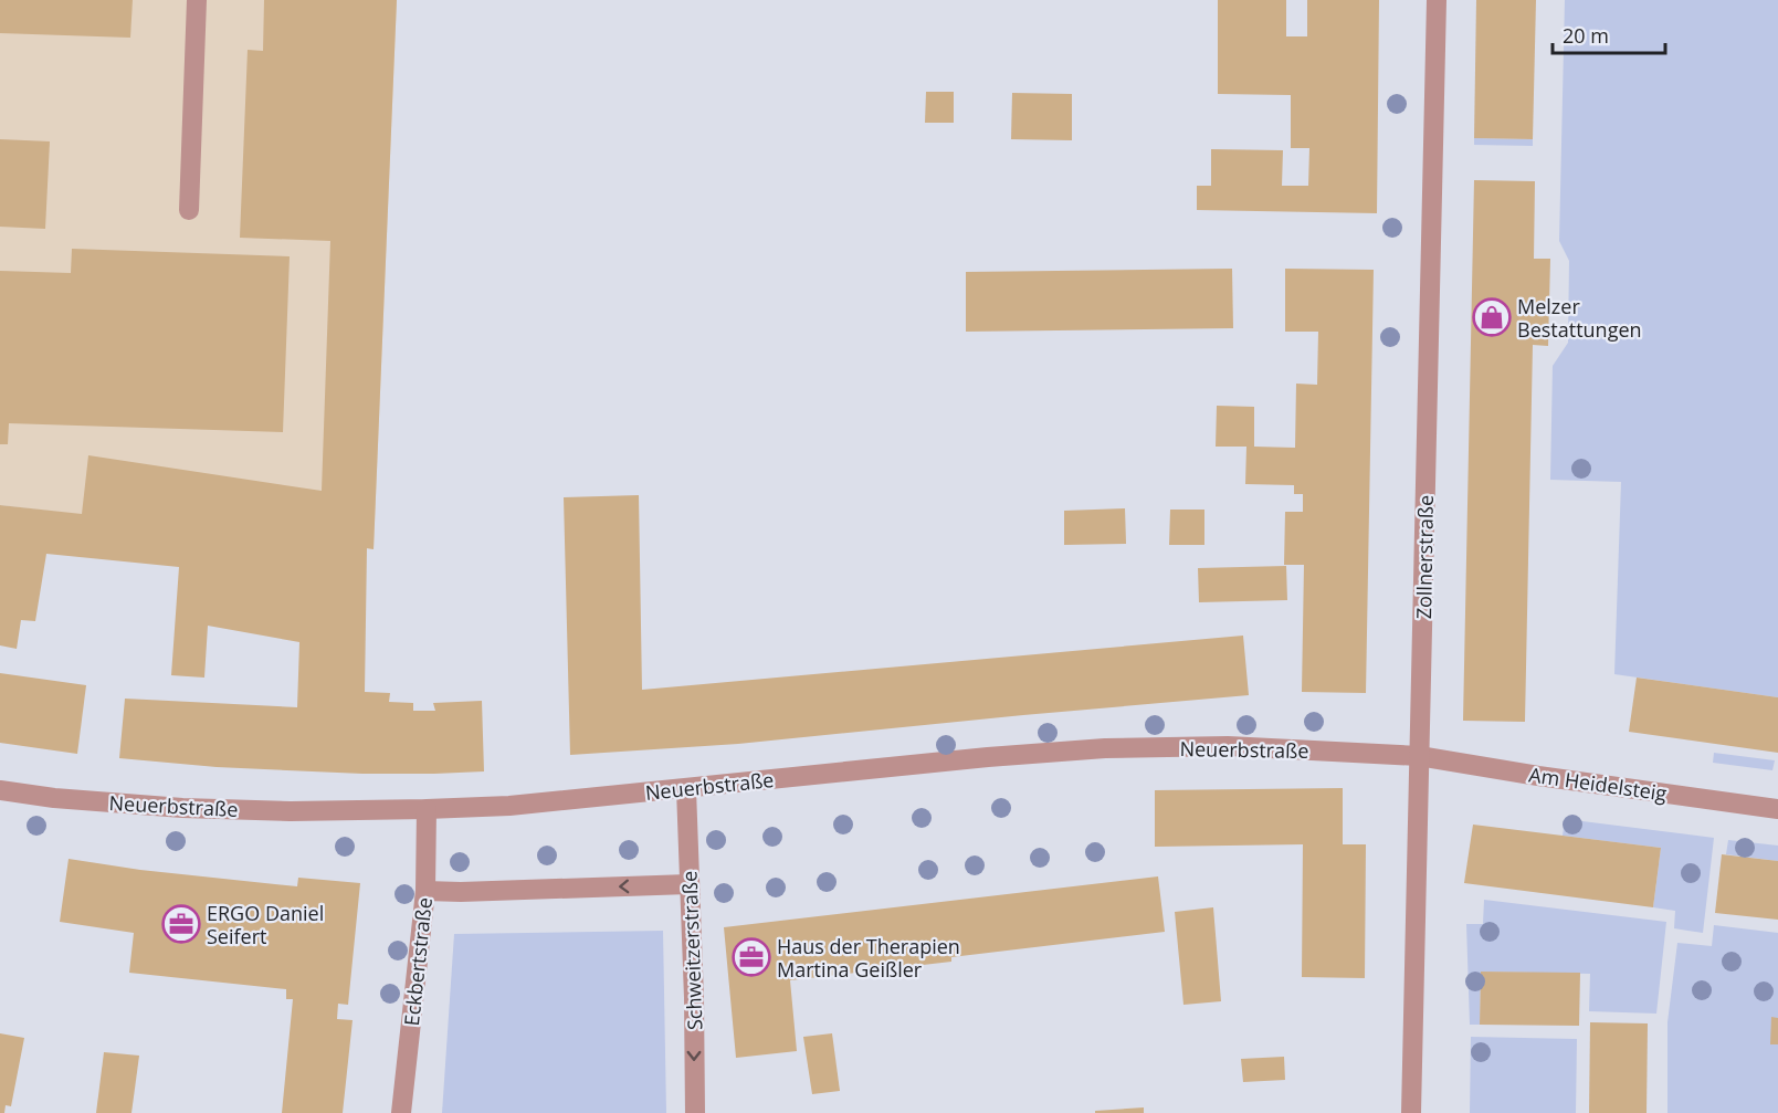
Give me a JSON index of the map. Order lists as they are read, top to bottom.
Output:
{
  "streets": {
    "street": [
      "Zollnerstraße",
      "Neuerbstraße",
      "Am Heidelsteig",
      "Schweitzerstraße",
      "Eckbertstraße"
    ]
  },
  "crossings": [
    ["Zollnerstraße", "Neuerbstraße"],
    ["Zollnerstraße", "Am Heidelsteig"],
    ["Neuerbstraße", "Am Heidelsteig"],
    ["Neuerbstraße", "Schweitzerstraße"],
    ["Neuerbstraße", "Eckbertstraße"]
  ],
  "one_way": ["Schweitzerstraße"],
  "places": {
    "shop": ["Melzer Bestattungen"],
    "office": ["ERGO Daniel Seifert", "Haus der Therapien Martina Geißler"]
  },
  "scale_bar": "20 m"
}
